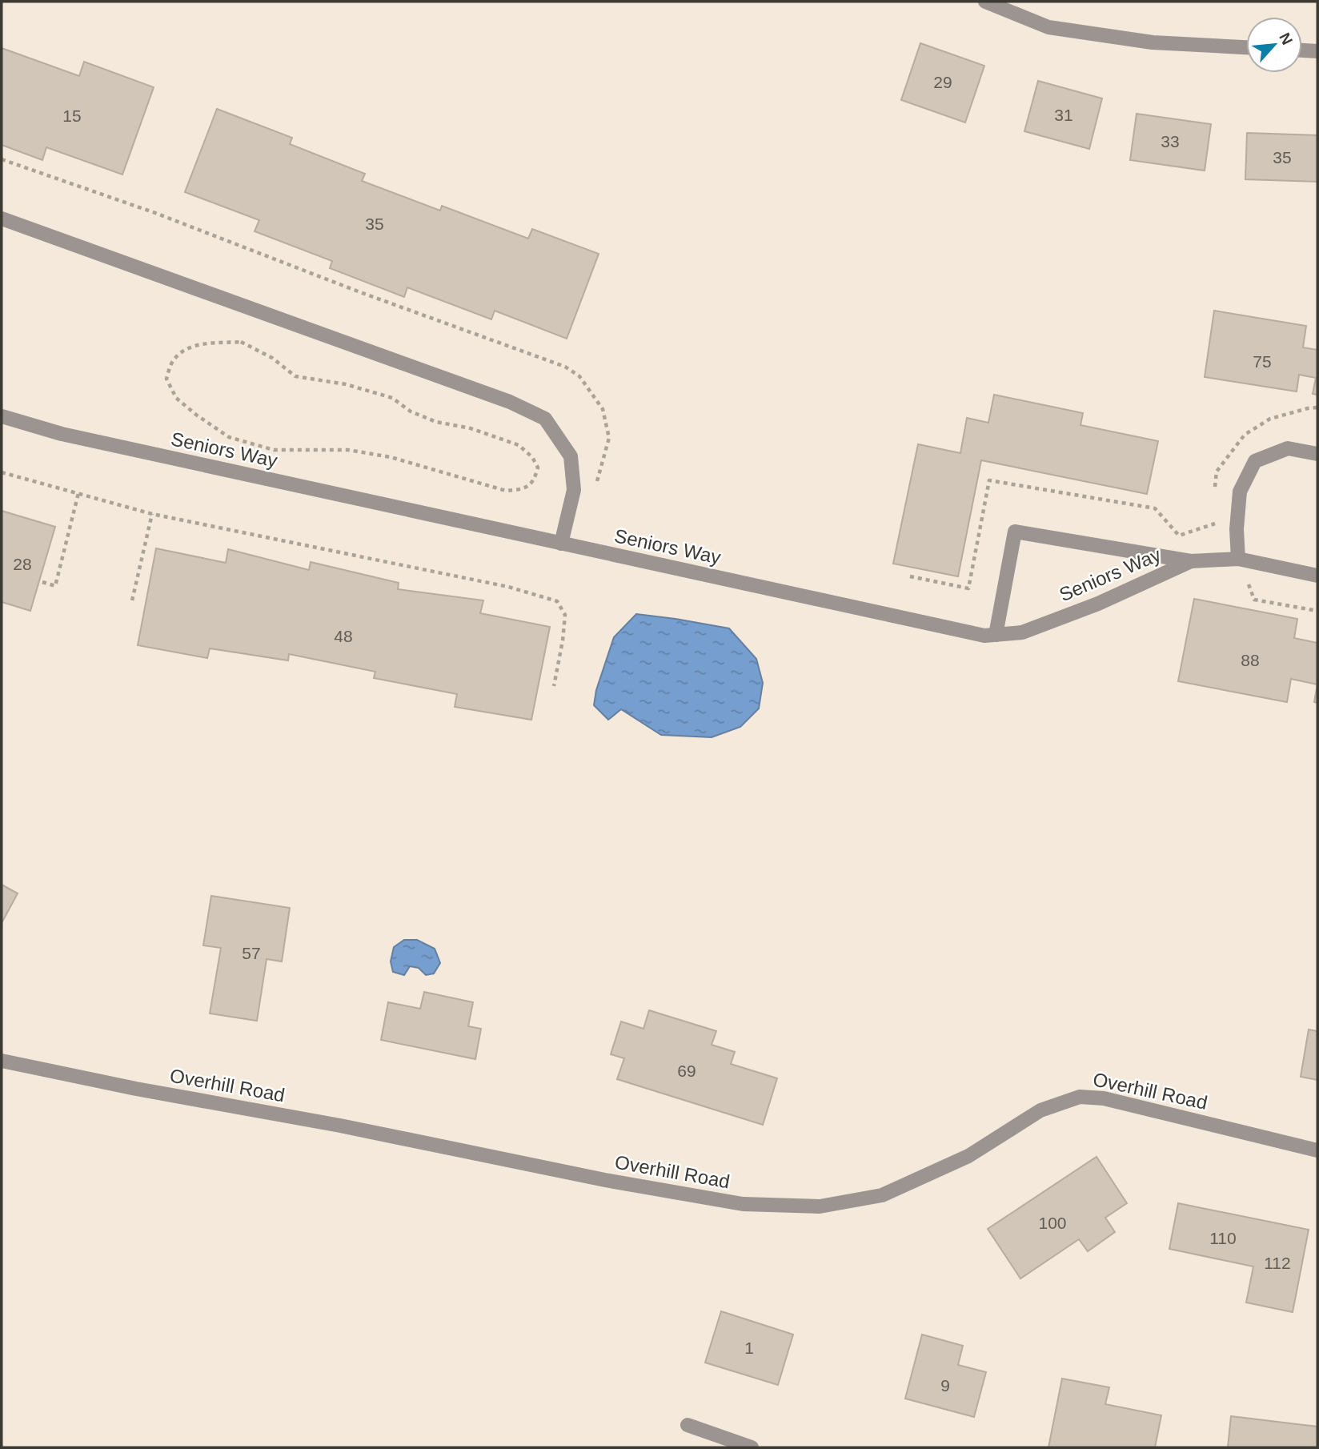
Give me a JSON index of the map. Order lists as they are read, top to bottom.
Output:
{
  "streets": {
    "street": ["Seniors Way", "Overhill Road"]
  },
  "house_numbers": [
    "29",
    "31",
    "15",
    "33",
    "35",
    "35",
    "75",
    "28",
    "48",
    "88",
    "57",
    "69",
    "100",
    "110",
    "112",
    "1",
    "9"
  ],
  "north": "top right"
}
